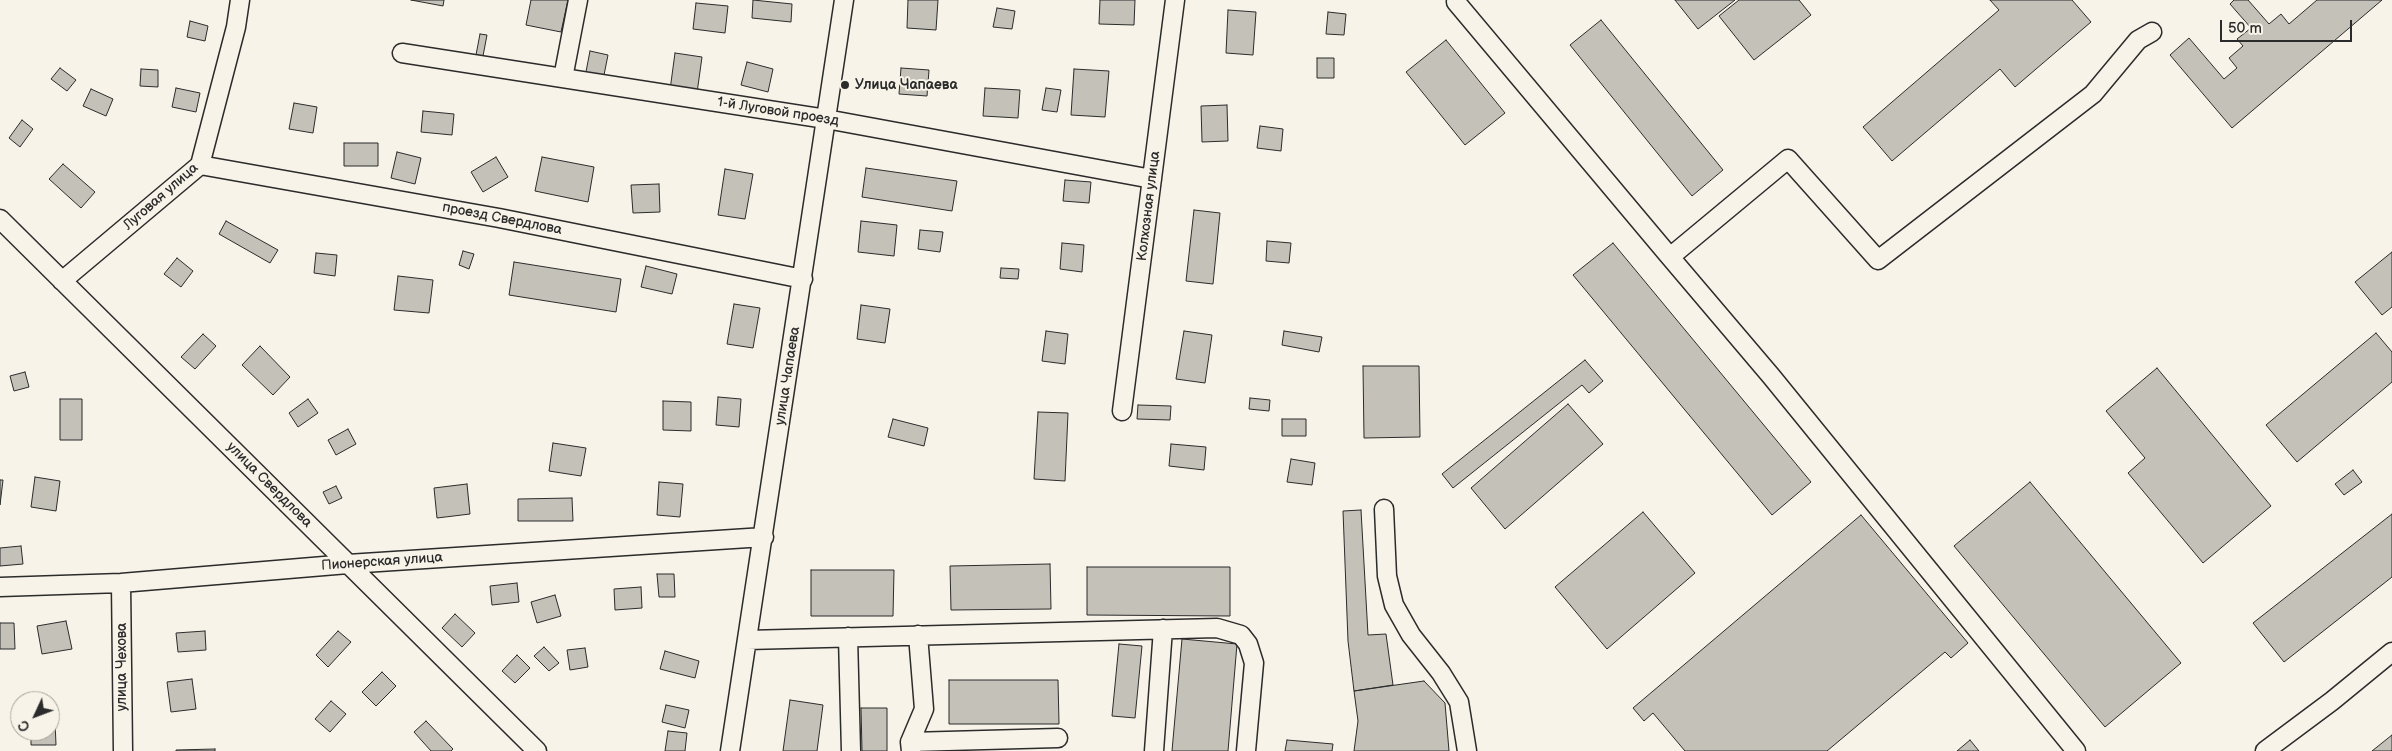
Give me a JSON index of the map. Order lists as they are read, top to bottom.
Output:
{
  "streets": {
    "street": [
      "1-й Луговой проезд",
      "Луговая улица",
      "Колхозная улица",
      "проезд Свердлова",
      "улица Чапаева",
      "улица Свердлова",
      "Пионерская улица",
      "улица Чехова"
    ]
  },
  "crossings": [
    ["1-й Луговой проезд", "Колхозная улица"],
    ["1-й Луговой проезд", "улица Чапаева"],
    ["Луговая улица", "проезд Свердлова"],
    ["Луговая улица", "улица Свердлова"],
    ["проезд Свердлова", "улица Чапаева"],
    ["улица Чапаева", "Пионерская улица"],
    ["улица Свердлова", "Пионерская улица"],
    ["Пионерская улица", "улица Чехова"]
  ],
  "places": ["Улица Чапаева"],
  "scale_bar": "50 m",
  "north": "bottom left"
}
